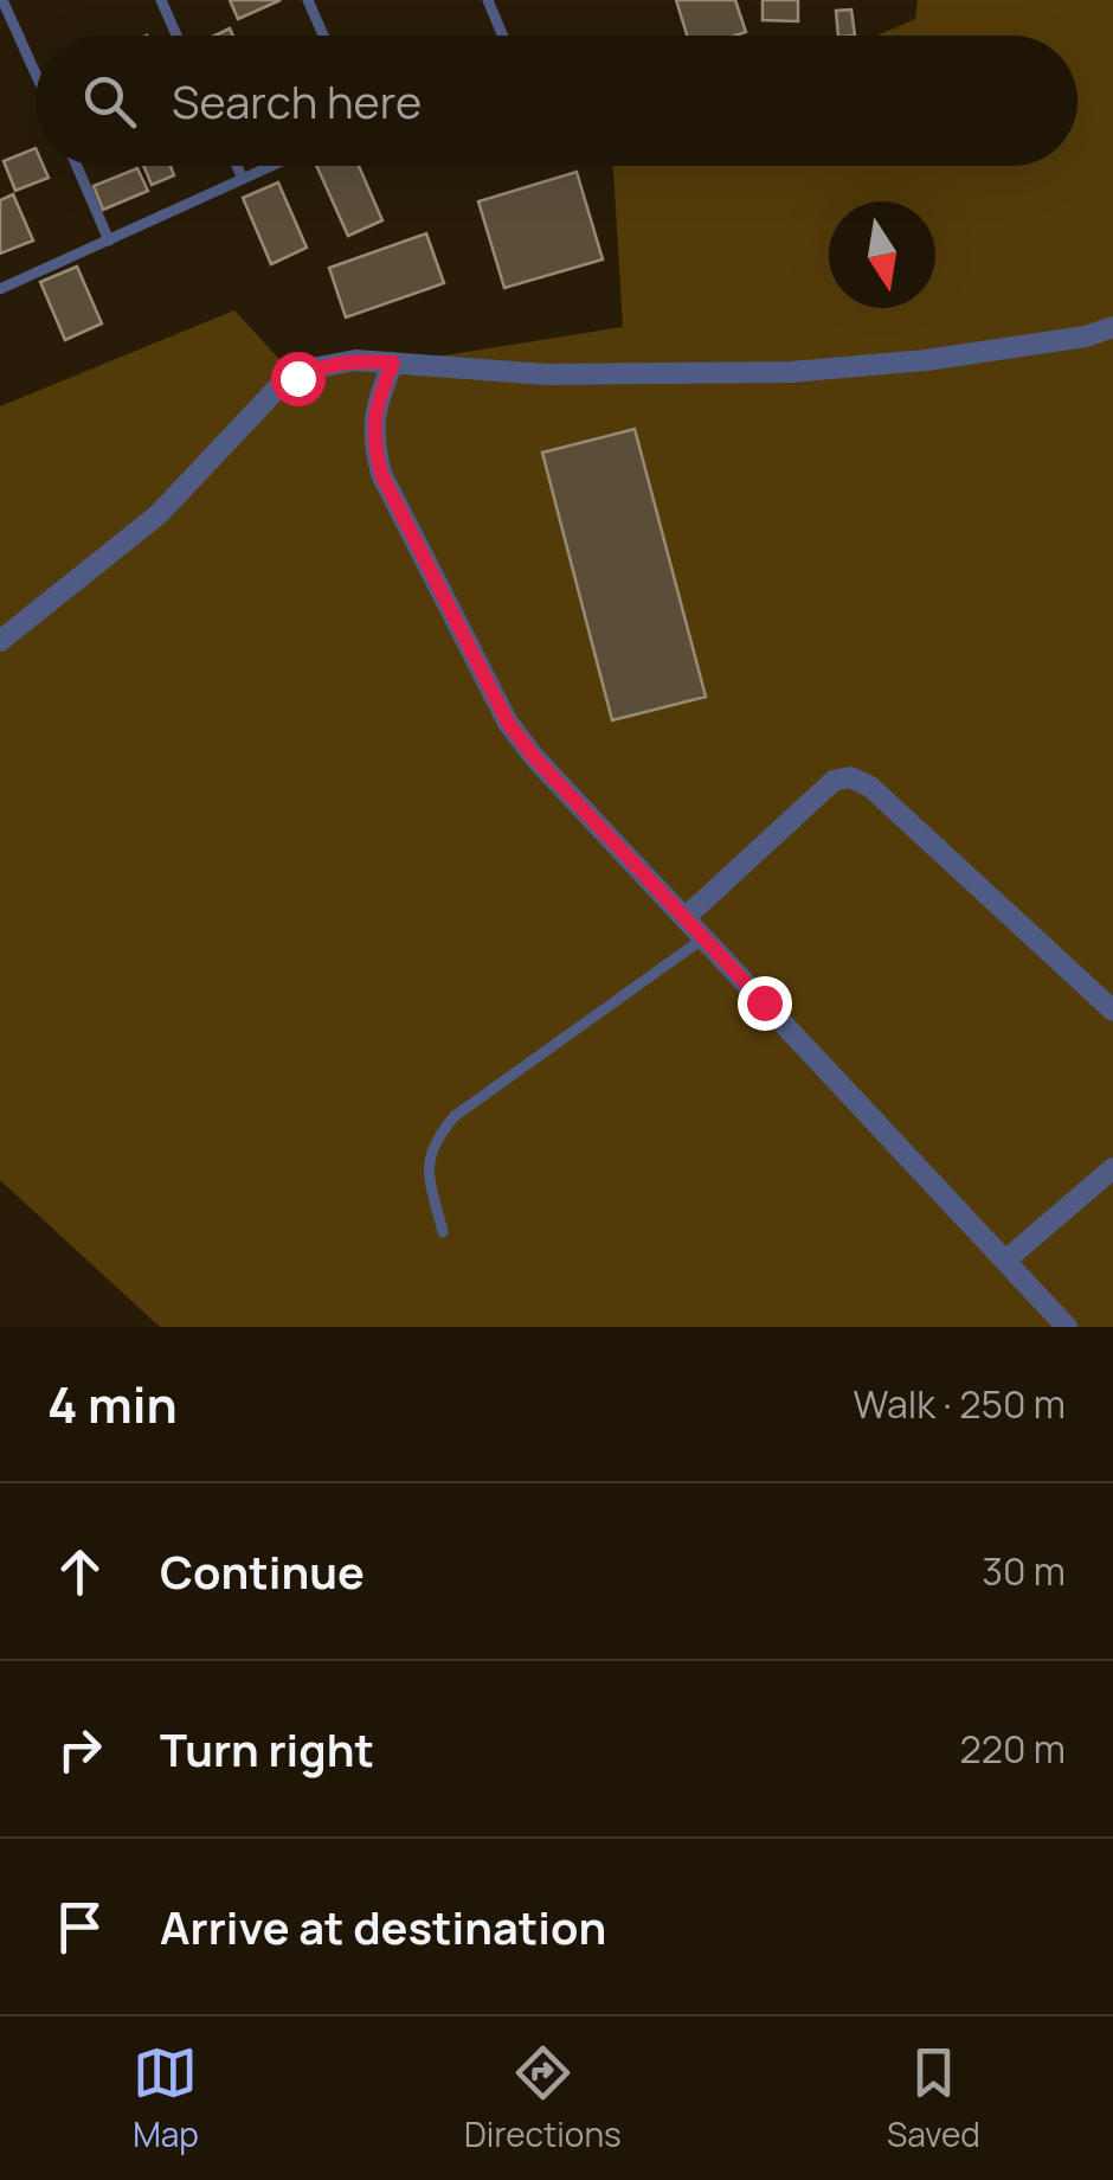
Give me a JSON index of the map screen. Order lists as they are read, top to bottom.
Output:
{
  "north": "bottom",
  "page": {
    "search": "Search here",
    "heading": ["4 min", "Walk · 250 m"],
    "list": [
      ["Continue", "30 m"],
      ["Turn right", "220 m"],
      "Arrive at destination"
    ],
    "nav": ["Map", "Directions", "Saved"]
  }
}
